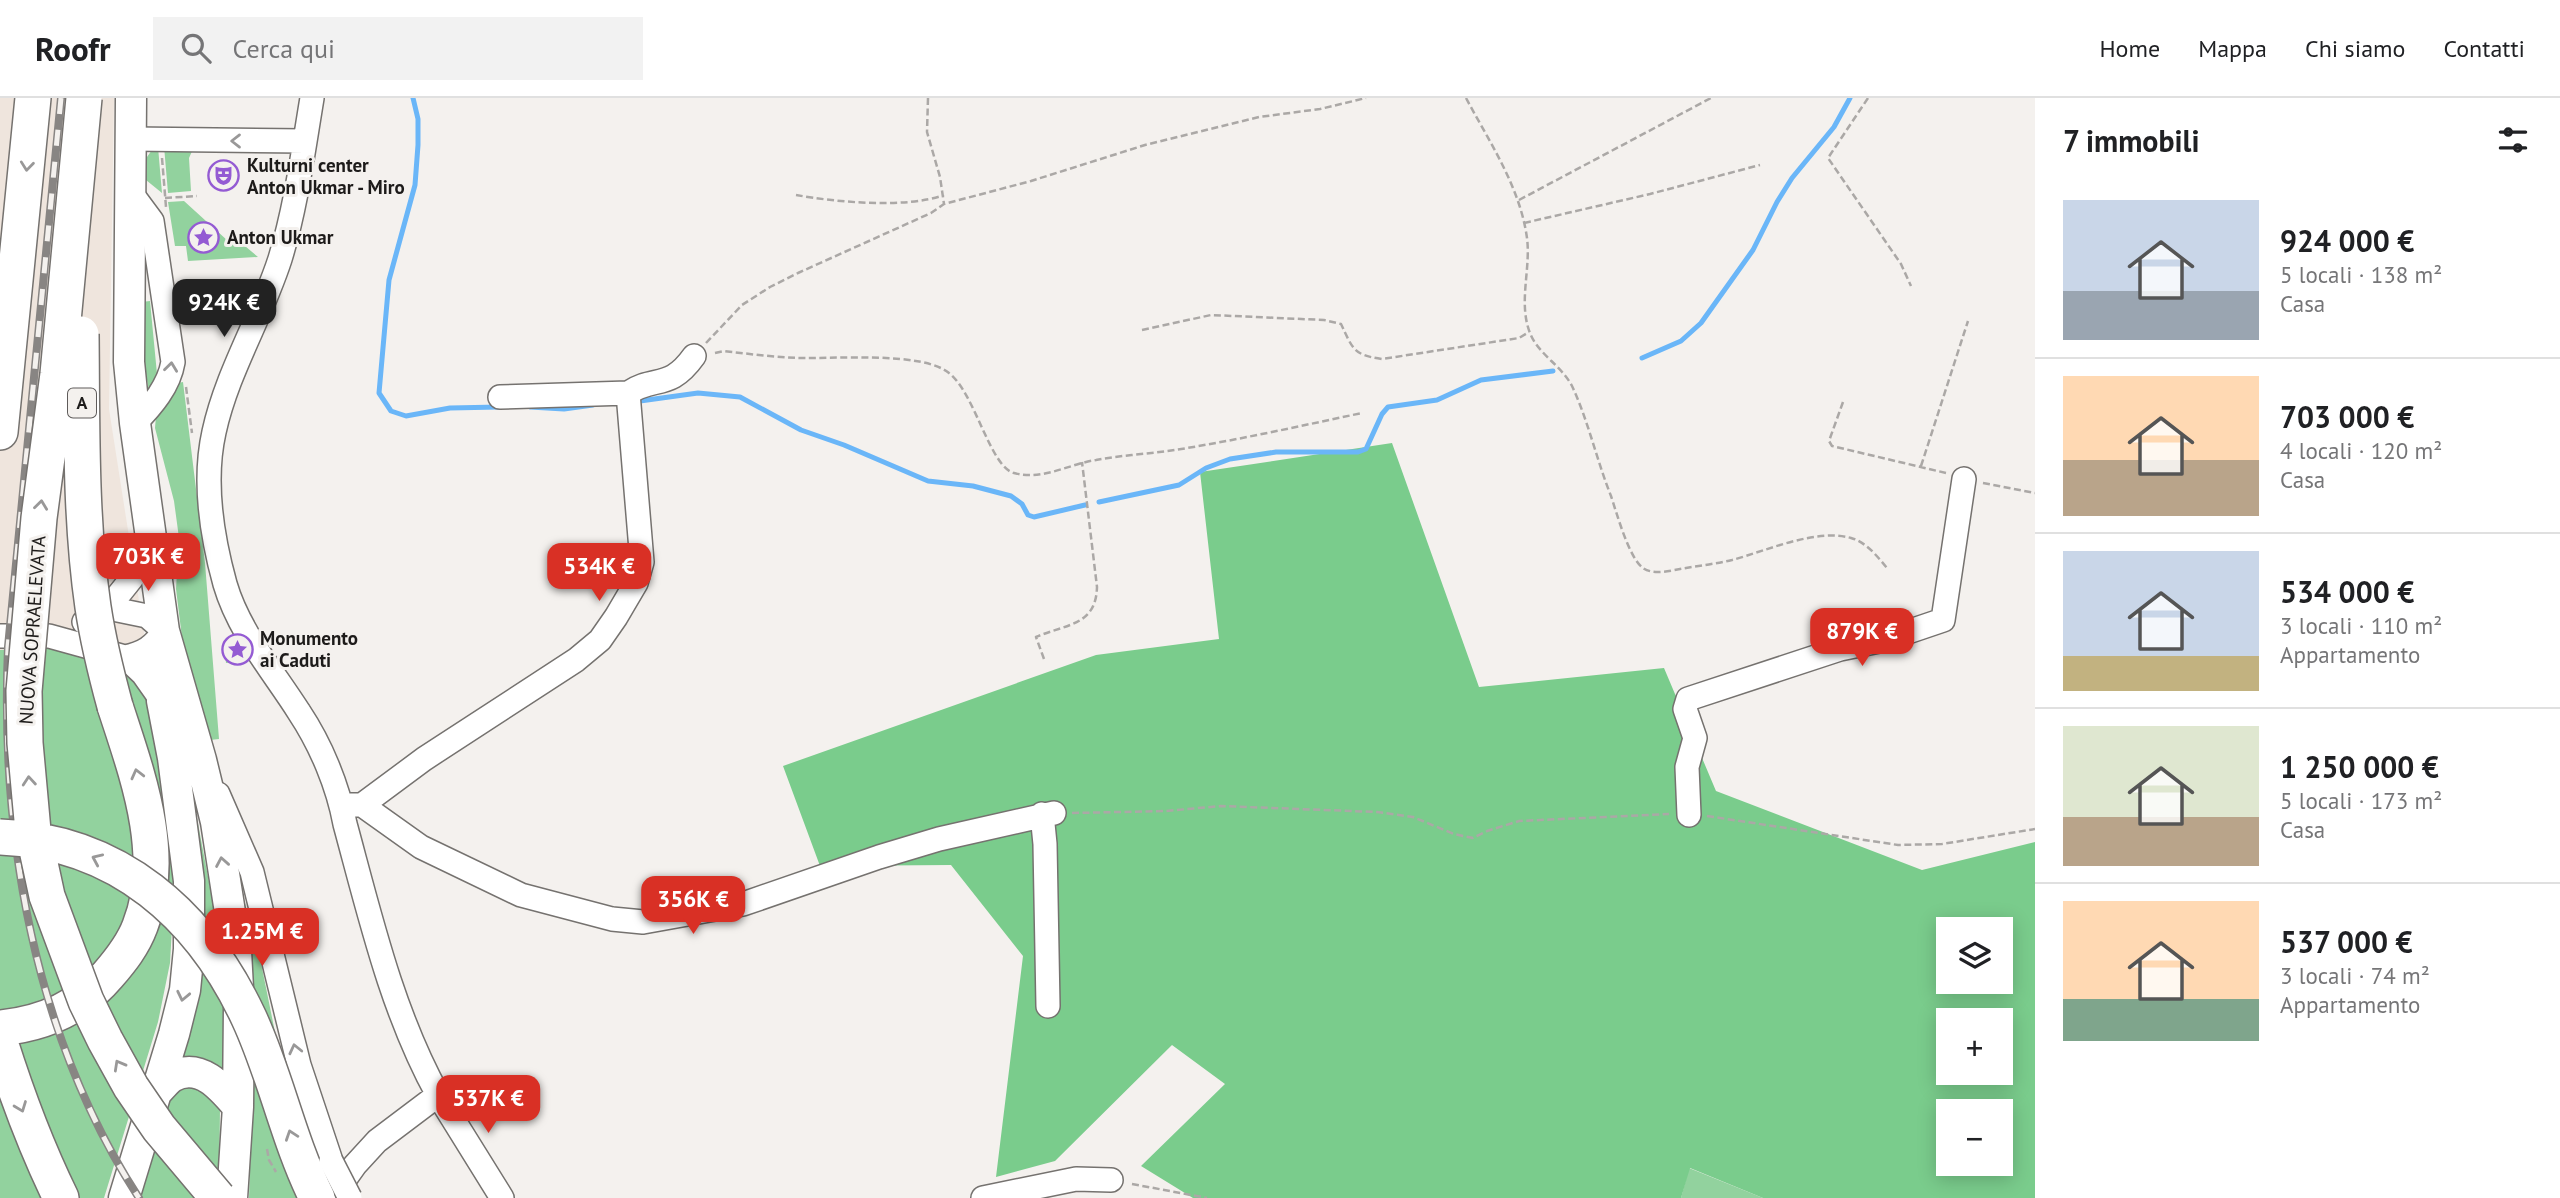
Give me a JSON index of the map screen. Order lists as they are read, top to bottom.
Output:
{
  "streets": {
    "highway": ["A", "NUOVA SOPRAELEVATA"]
  },
  "crossings": [
    ["A", "NUOVA SOPRAELEVATA"]
  ],
  "places": {
    "theatre": ["Kulturni center Anton Ukmar - Miro"],
    "place": ["Anton Ukmar", "Monumento ai Caduti"]
  },
  "page": {
    "header": "Roofr",
    "search": "Cerca qui",
    "nav": [
      "Home",
      "Mappa",
      "Chi siamo",
      "Contatti"
    ],
    "heading": "7 immobili",
    "list": [
      {
        "name": "924 000 €",
        "note": "5 locali · 138 m² · Casa"
      },
      {
        "name": "703 000 €",
        "note": "4 locali · 120 m² · Casa"
      },
      {
        "name": "534 000 €",
        "note": "3 locali · 110 m² · Appartamento"
      },
      {
        "name": "1 250 000 €",
        "note": "5 locali · 173 m² · Casa"
      },
      {
        "name": "537 000 €",
        "note": "3 locali · 74 m² · Appartamento"
      }
    ],
    "price": [
      "924K €",
      "703K €",
      "534K €",
      "879K €",
      "356K €",
      "1.25M €",
      "537K €"
    ],
    "map_buttons": ["+", "−"]
  }
}
